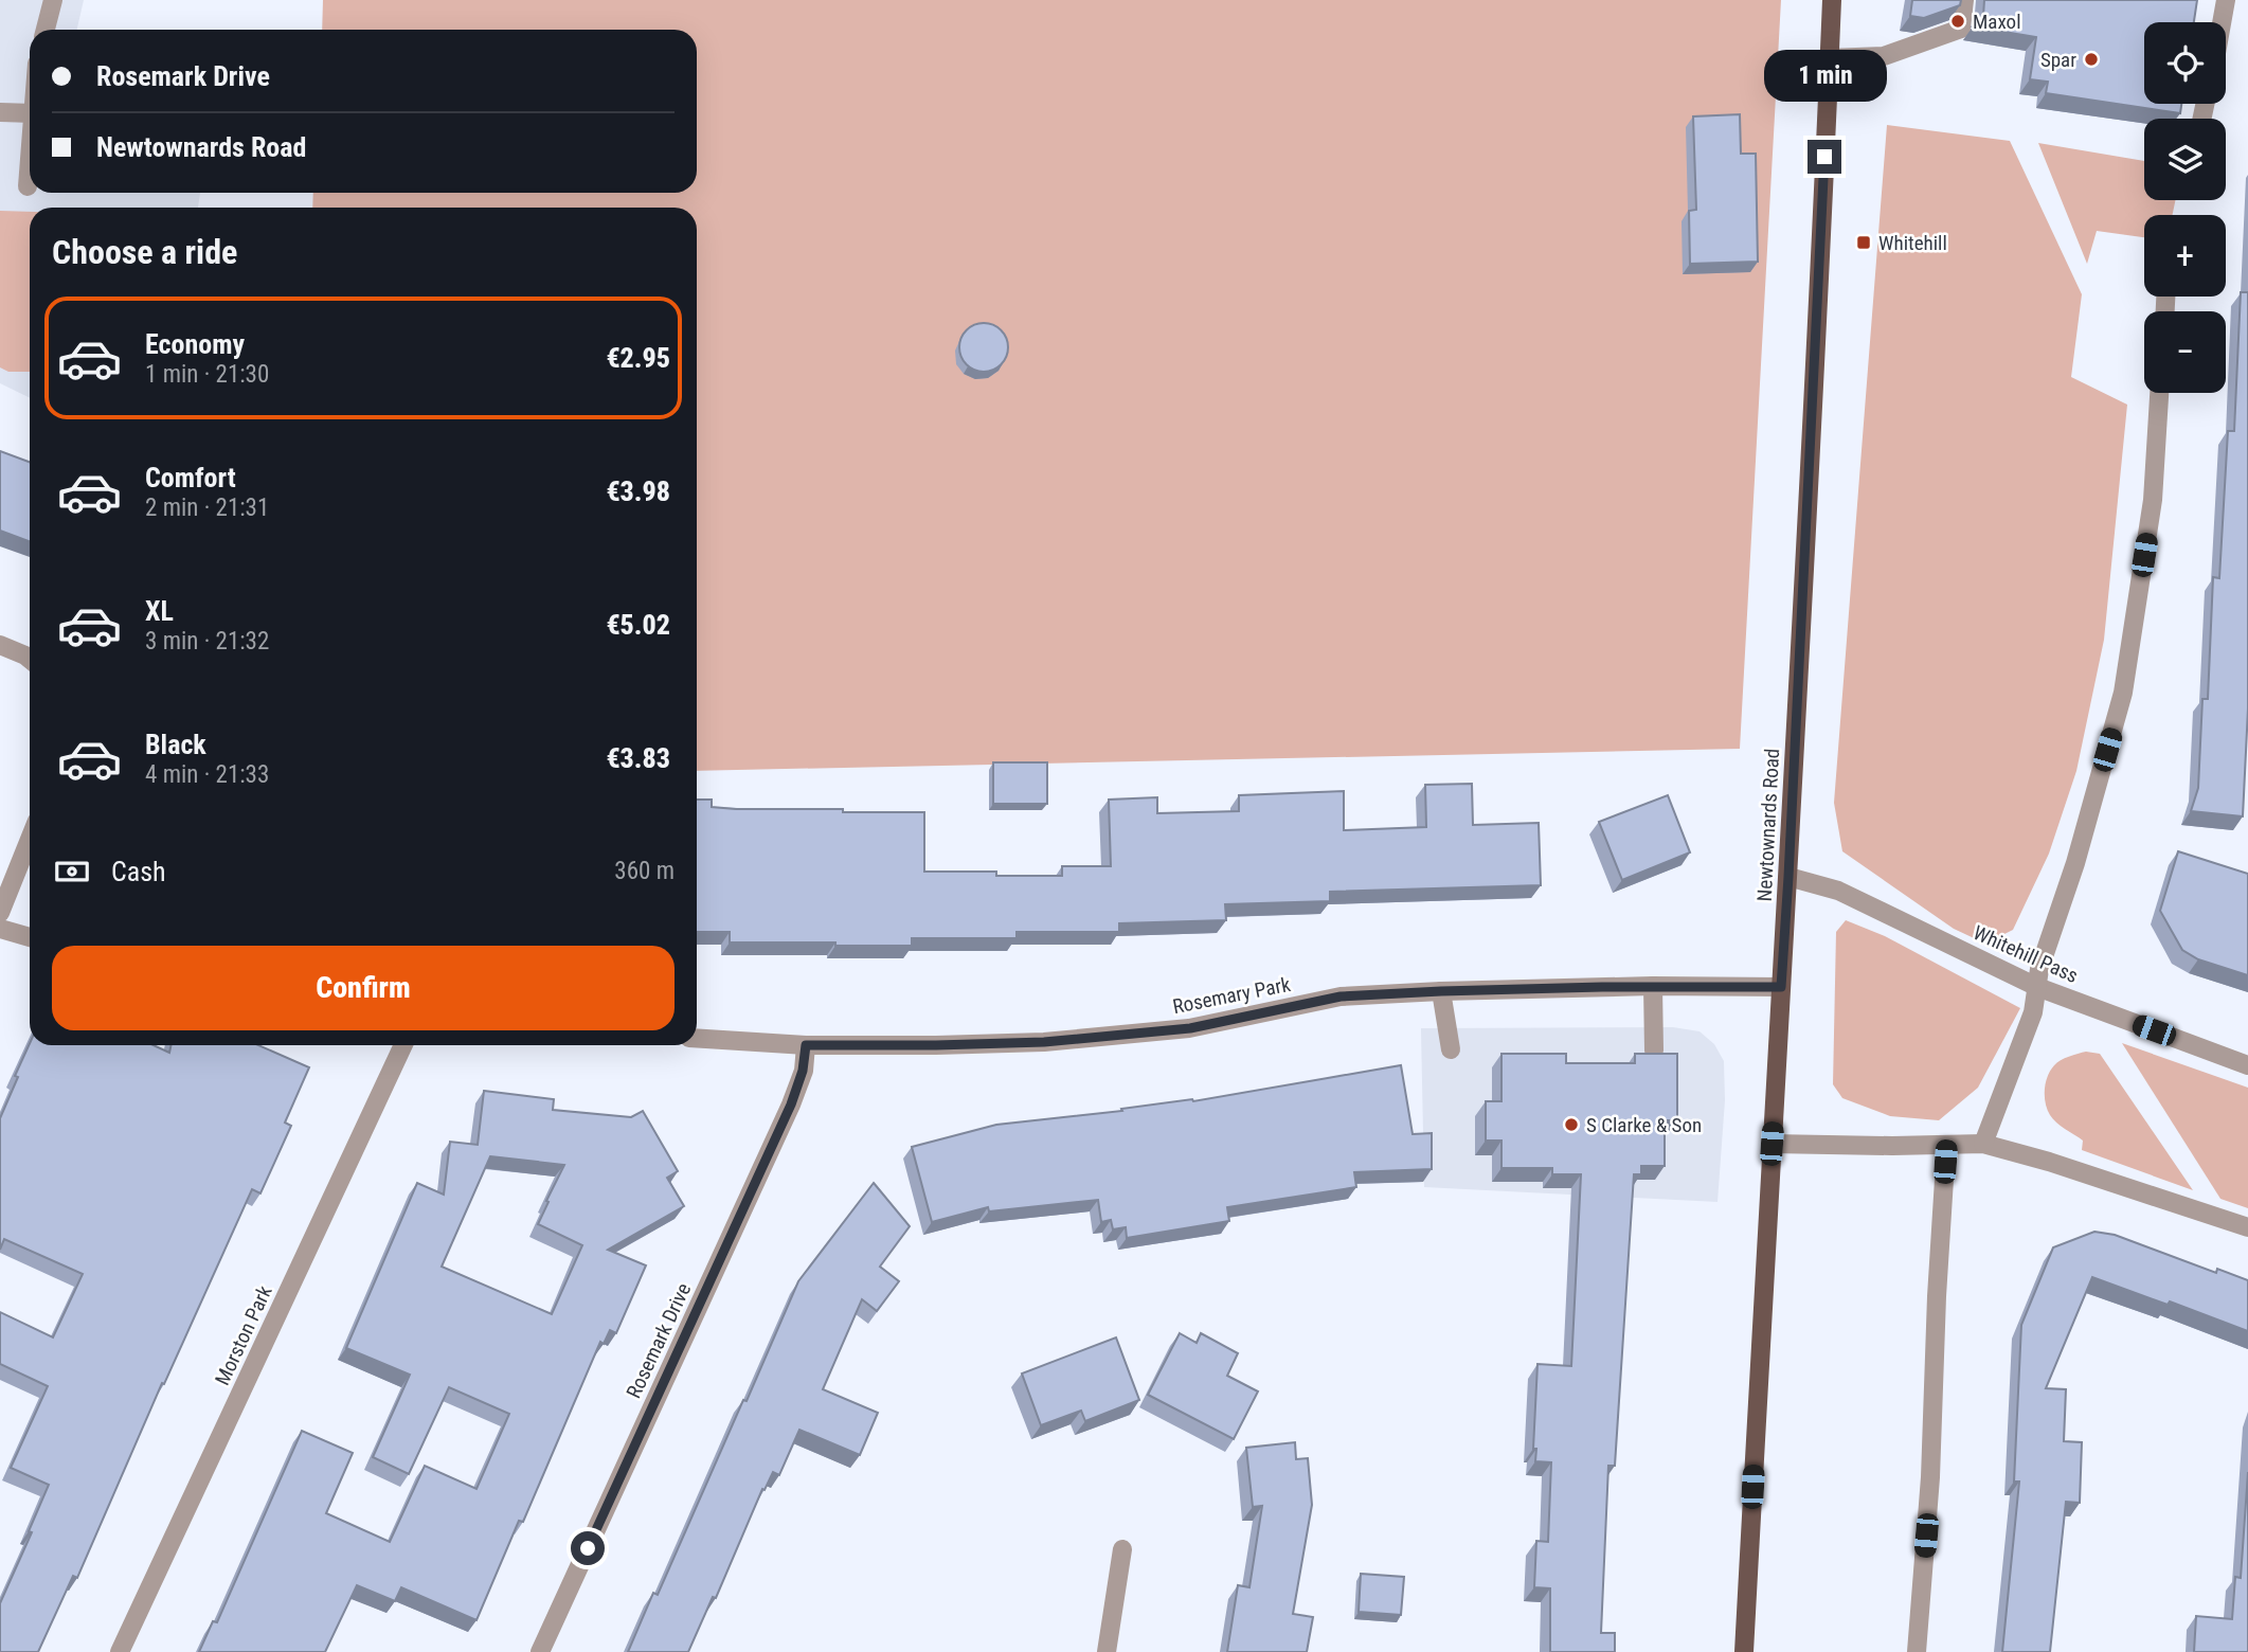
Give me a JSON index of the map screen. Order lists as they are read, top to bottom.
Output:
{
  "streets": {
    "main road": ["Newtownards Road"],
    "street": [
      "Whitehill Pass",
      "Rosemary Park",
      "Morston Park",
      "Rosemark Drive"
    ]
  },
  "crossings": [
    ["Newtownards Road", "Whitehill Pass"],
    ["Newtownards Road", "Rosemary Park"],
    ["Rosemary Park", "Rosemark Drive"]
  ],
  "places": {
    "other": ["Maxol", "Spar", "S Clarke & Son"],
    "transit": ["Whitehill"]
  },
  "page": {
    "map_buttons": ["+", "−"],
    "banner": ["Rosemark Drive", "Newtownards Road"],
    "bubble": "1 min",
    "heading": "Choose a ride",
    "list": [
      {
        "name": "Economy",
        "note": "1 min · 21:30",
        "value": "€2.95"
      },
      {
        "name": "Comfort",
        "note": "2 min · 21:31",
        "value": "€3.98"
      },
      {
        "name": "XL",
        "note": "3 min · 21:32",
        "value": "€5.02"
      },
      {
        "name": "Black",
        "note": "4 min · 21:33",
        "value": "€3.83"
      }
    ],
    "pay": ["Cash", "360 m"],
    "buttons": "Confirm"
  }
}
